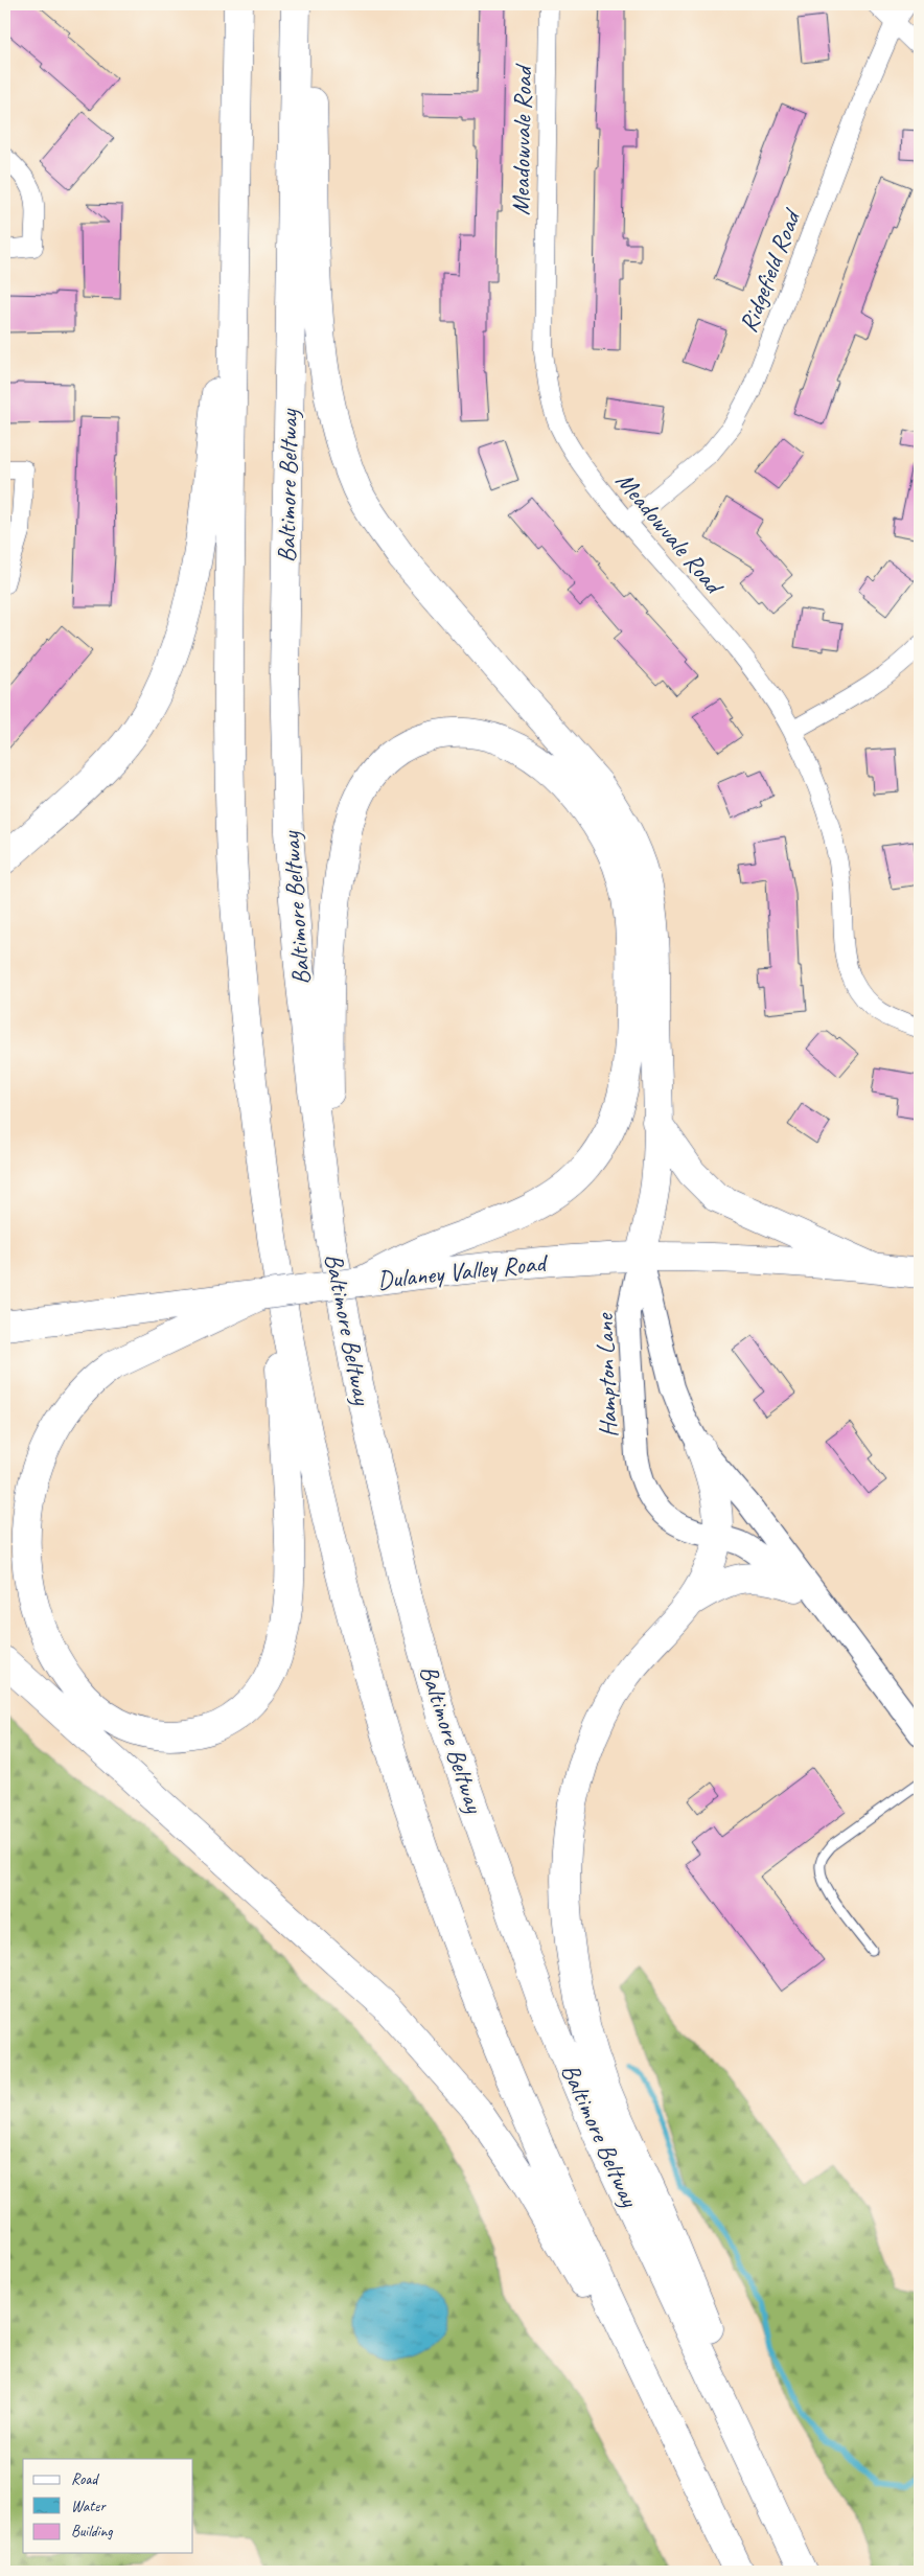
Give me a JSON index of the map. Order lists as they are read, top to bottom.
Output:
{
  "streets": {
    "main road": ["Baltimore Beltway", "Dulaney Valley Road"],
    "street": ["Meadowvale Road", "Ridgefield Road", "Hampton Lane"]
  },
  "crossings": [
    ["Meadowvale Road", "Ridgefield Road"],
    ["Baltimore Beltway", "Dulaney Valley Road"],
    ["Dulaney Valley Road", "Hampton Lane"]
  ],
  "legend": ["Road", "Water", "Building"]
}
